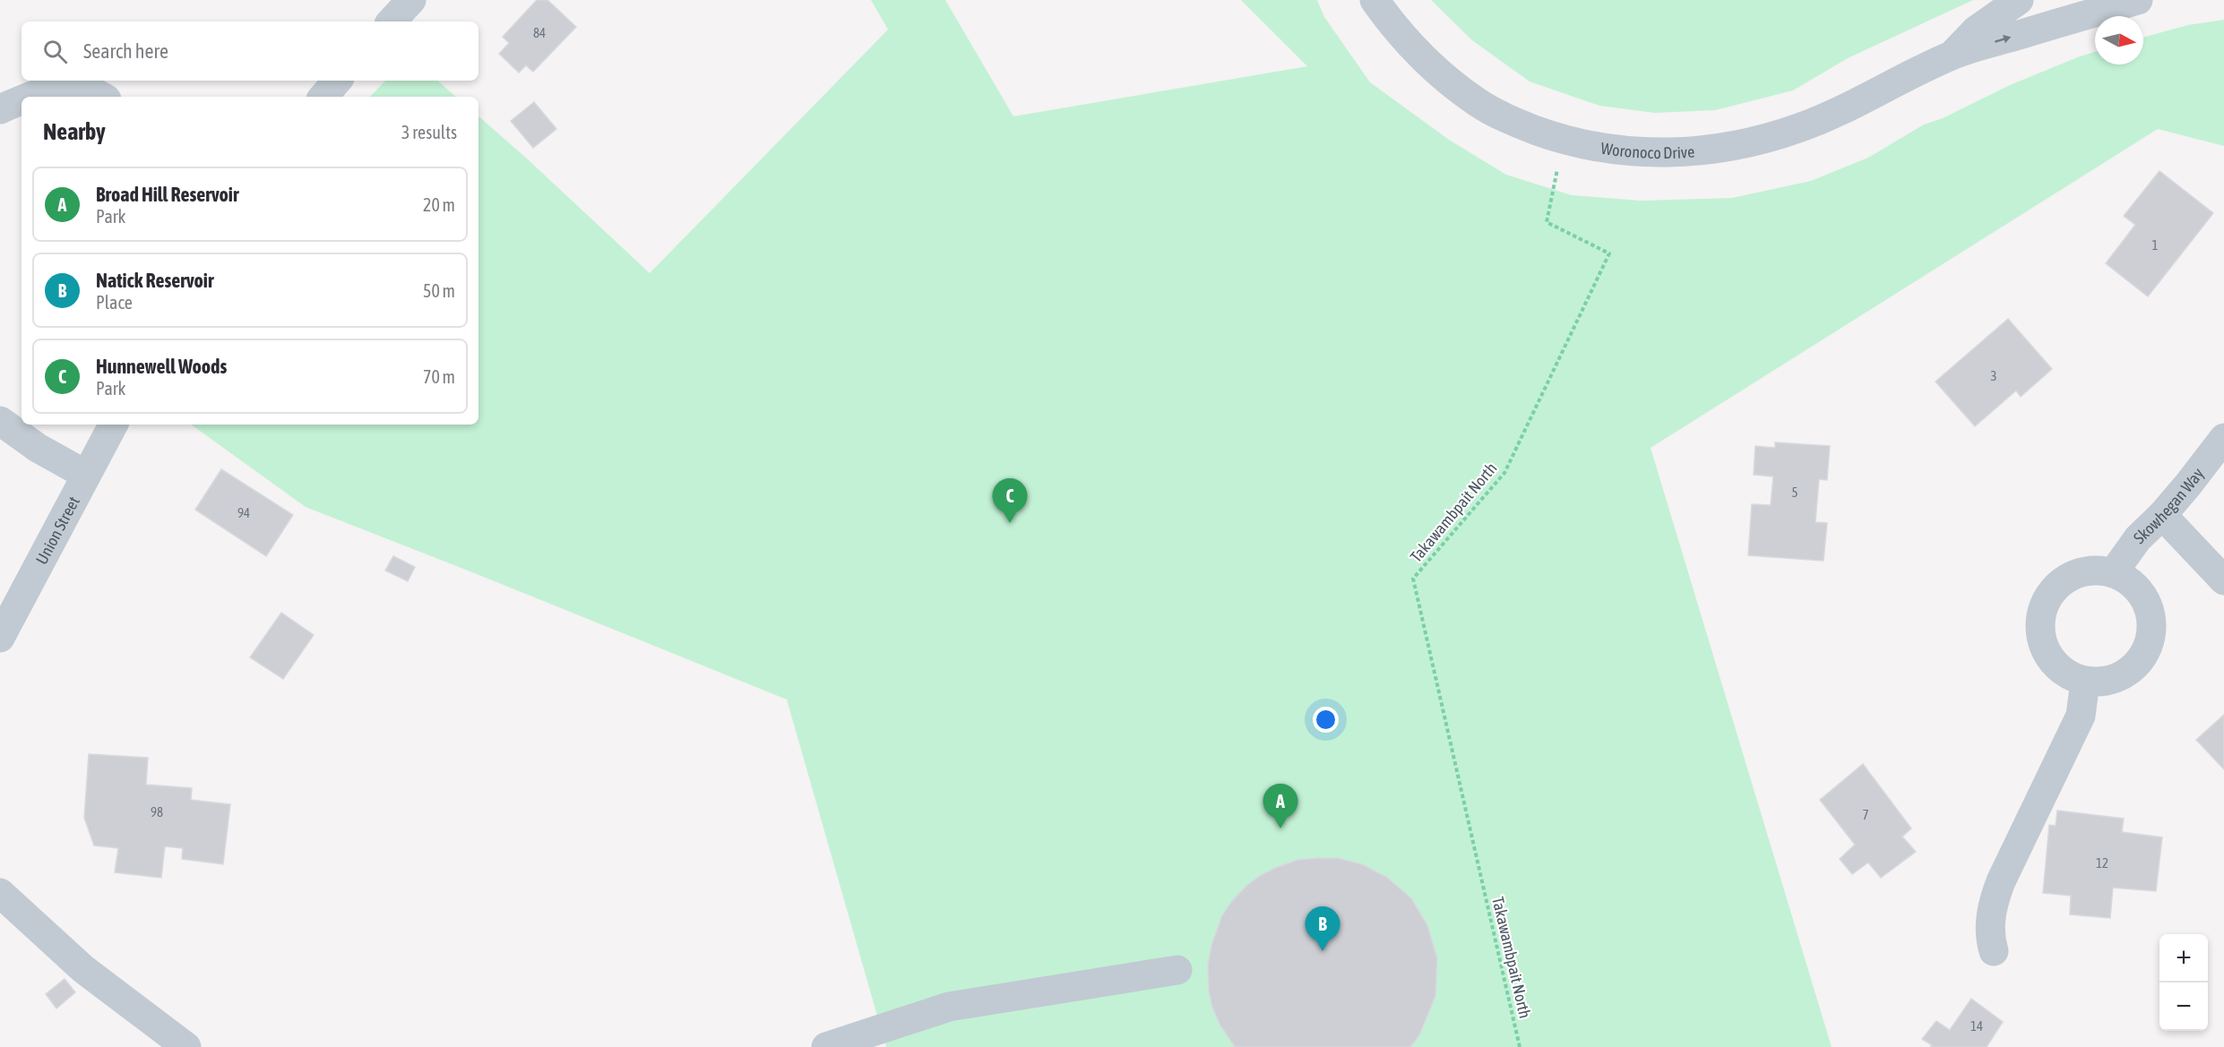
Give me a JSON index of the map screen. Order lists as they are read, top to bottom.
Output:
{
  "streets": {
    "street": ["Woronoco Drive", "Skowhegan Way", "Union Street"],
    "path": ["Takawambpait North"]
  },
  "crossings": [
    ["Woronoco Drive", "Takawambpait North"]
  ],
  "house_numbers": [
    "84",
    "1",
    "3",
    "5",
    "94",
    "98",
    "7",
    "12",
    "14"
  ],
  "north": "right",
  "page": {
    "search": "Search here",
    "heading": ["Nearby", "3 results"],
    "list": [
      {
        "mark": "A",
        "name": "Broad Hill Reservoir",
        "note": "Park",
        "value": "20 m"
      },
      {
        "mark": "B",
        "name": "Natick Reservoir",
        "note": "Place",
        "value": "50 m"
      },
      {
        "mark": "C",
        "name": "Hunnewell Woods",
        "note": "Park",
        "value": "70 m"
      }
    ],
    "pins": ["C", "A", "B"],
    "map_buttons": ["+", "−"]
  }
}
